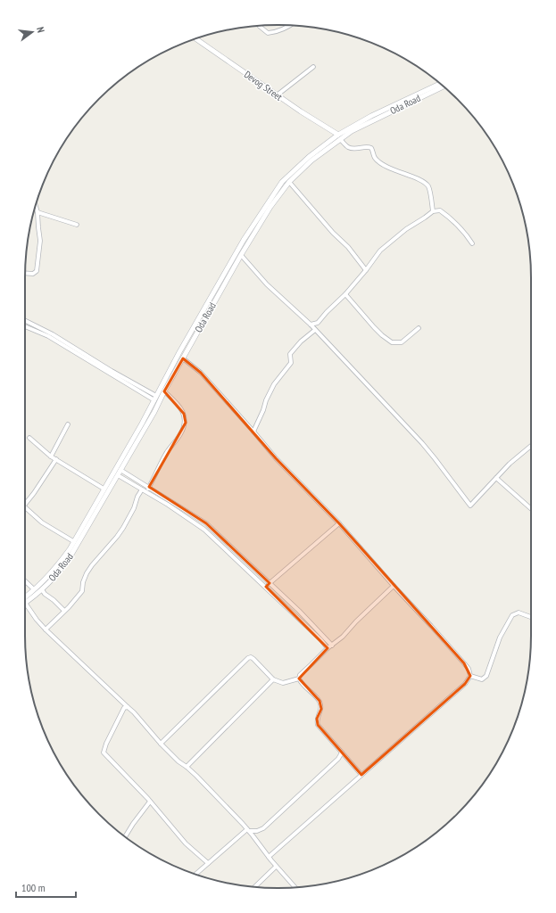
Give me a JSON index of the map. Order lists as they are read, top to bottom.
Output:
{
  "streets": {
    "street": ["Devog Street", "Oda Road"]
  },
  "crossings": [
    ["Devog Street", "Oda Road"]
  ],
  "scale_bar": "100 m",
  "north": "right"
}
